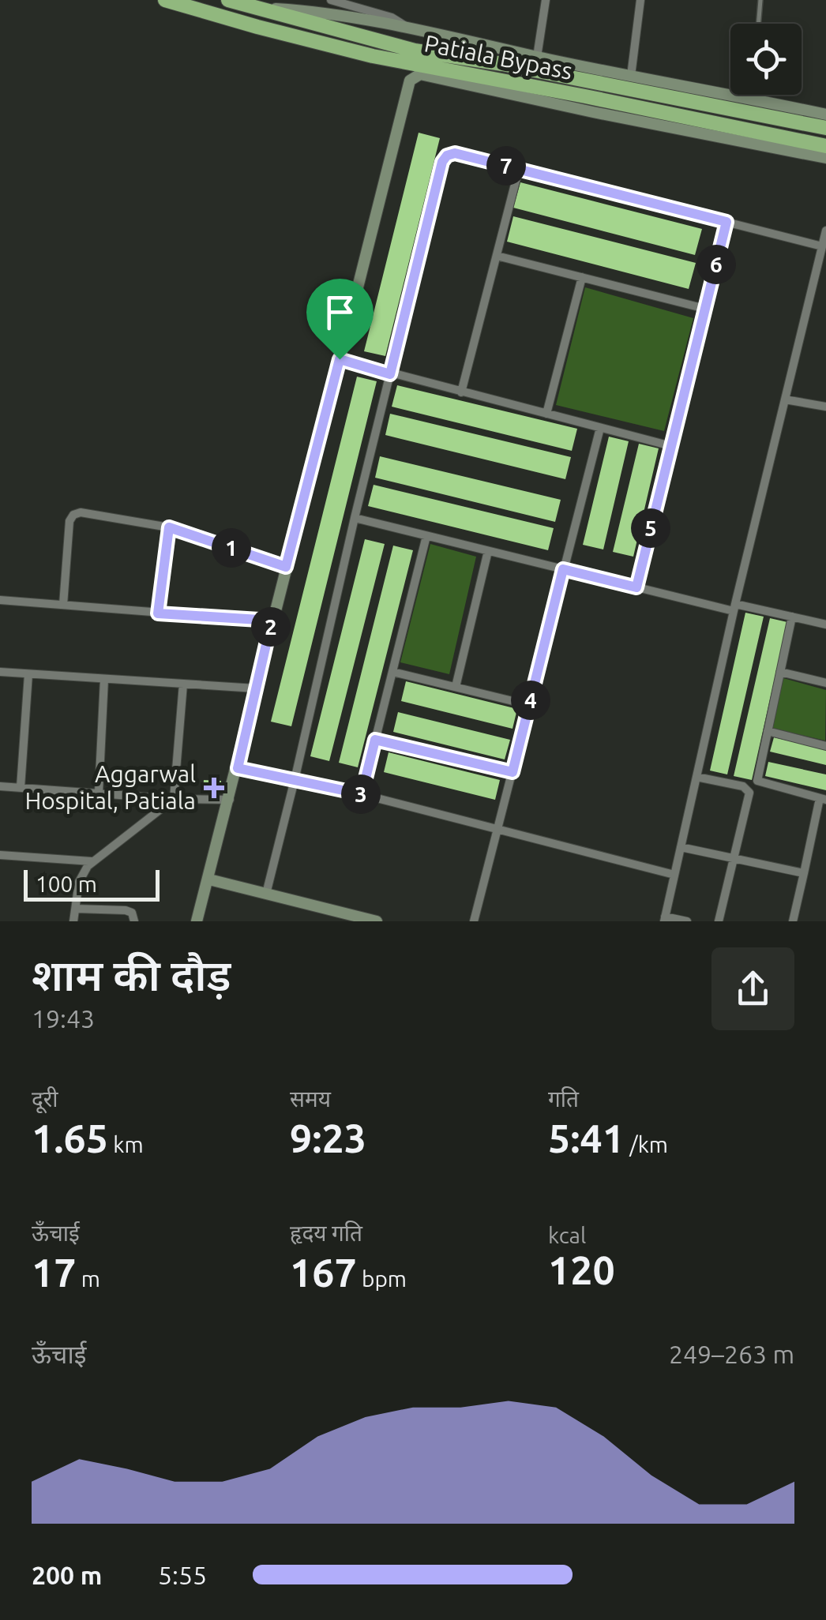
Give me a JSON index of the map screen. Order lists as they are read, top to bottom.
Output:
{
  "streets": {
    "highway": ["Patiala Bypass"]
  },
  "places": {
    "health": ["Aggarwal Hospital, Patiala"]
  },
  "scale_bar": "100 m",
  "page": {
    "pins": [
      "7",
      "6",
      "5",
      "1",
      "2",
      "4",
      "3"
    ],
    "scale": "100 m",
    "heading": ["शाम की दौड़", "19:43"],
    "stats": [
      ["दूरी", "1.65 km"],
      ["समय", "9:23"],
      ["गति", "5:41 /km"],
      ["ऊँचाई", "17 m"],
      ["हृदय गति", "167 bpm"],
      ["kcal", "120"]
    ],
    "chart": ["ऊँचाई", "249–263 m"],
    "list": [
      {
        "name": "200 m",
        "note": "5:55"
      }
    ]
  }
}
